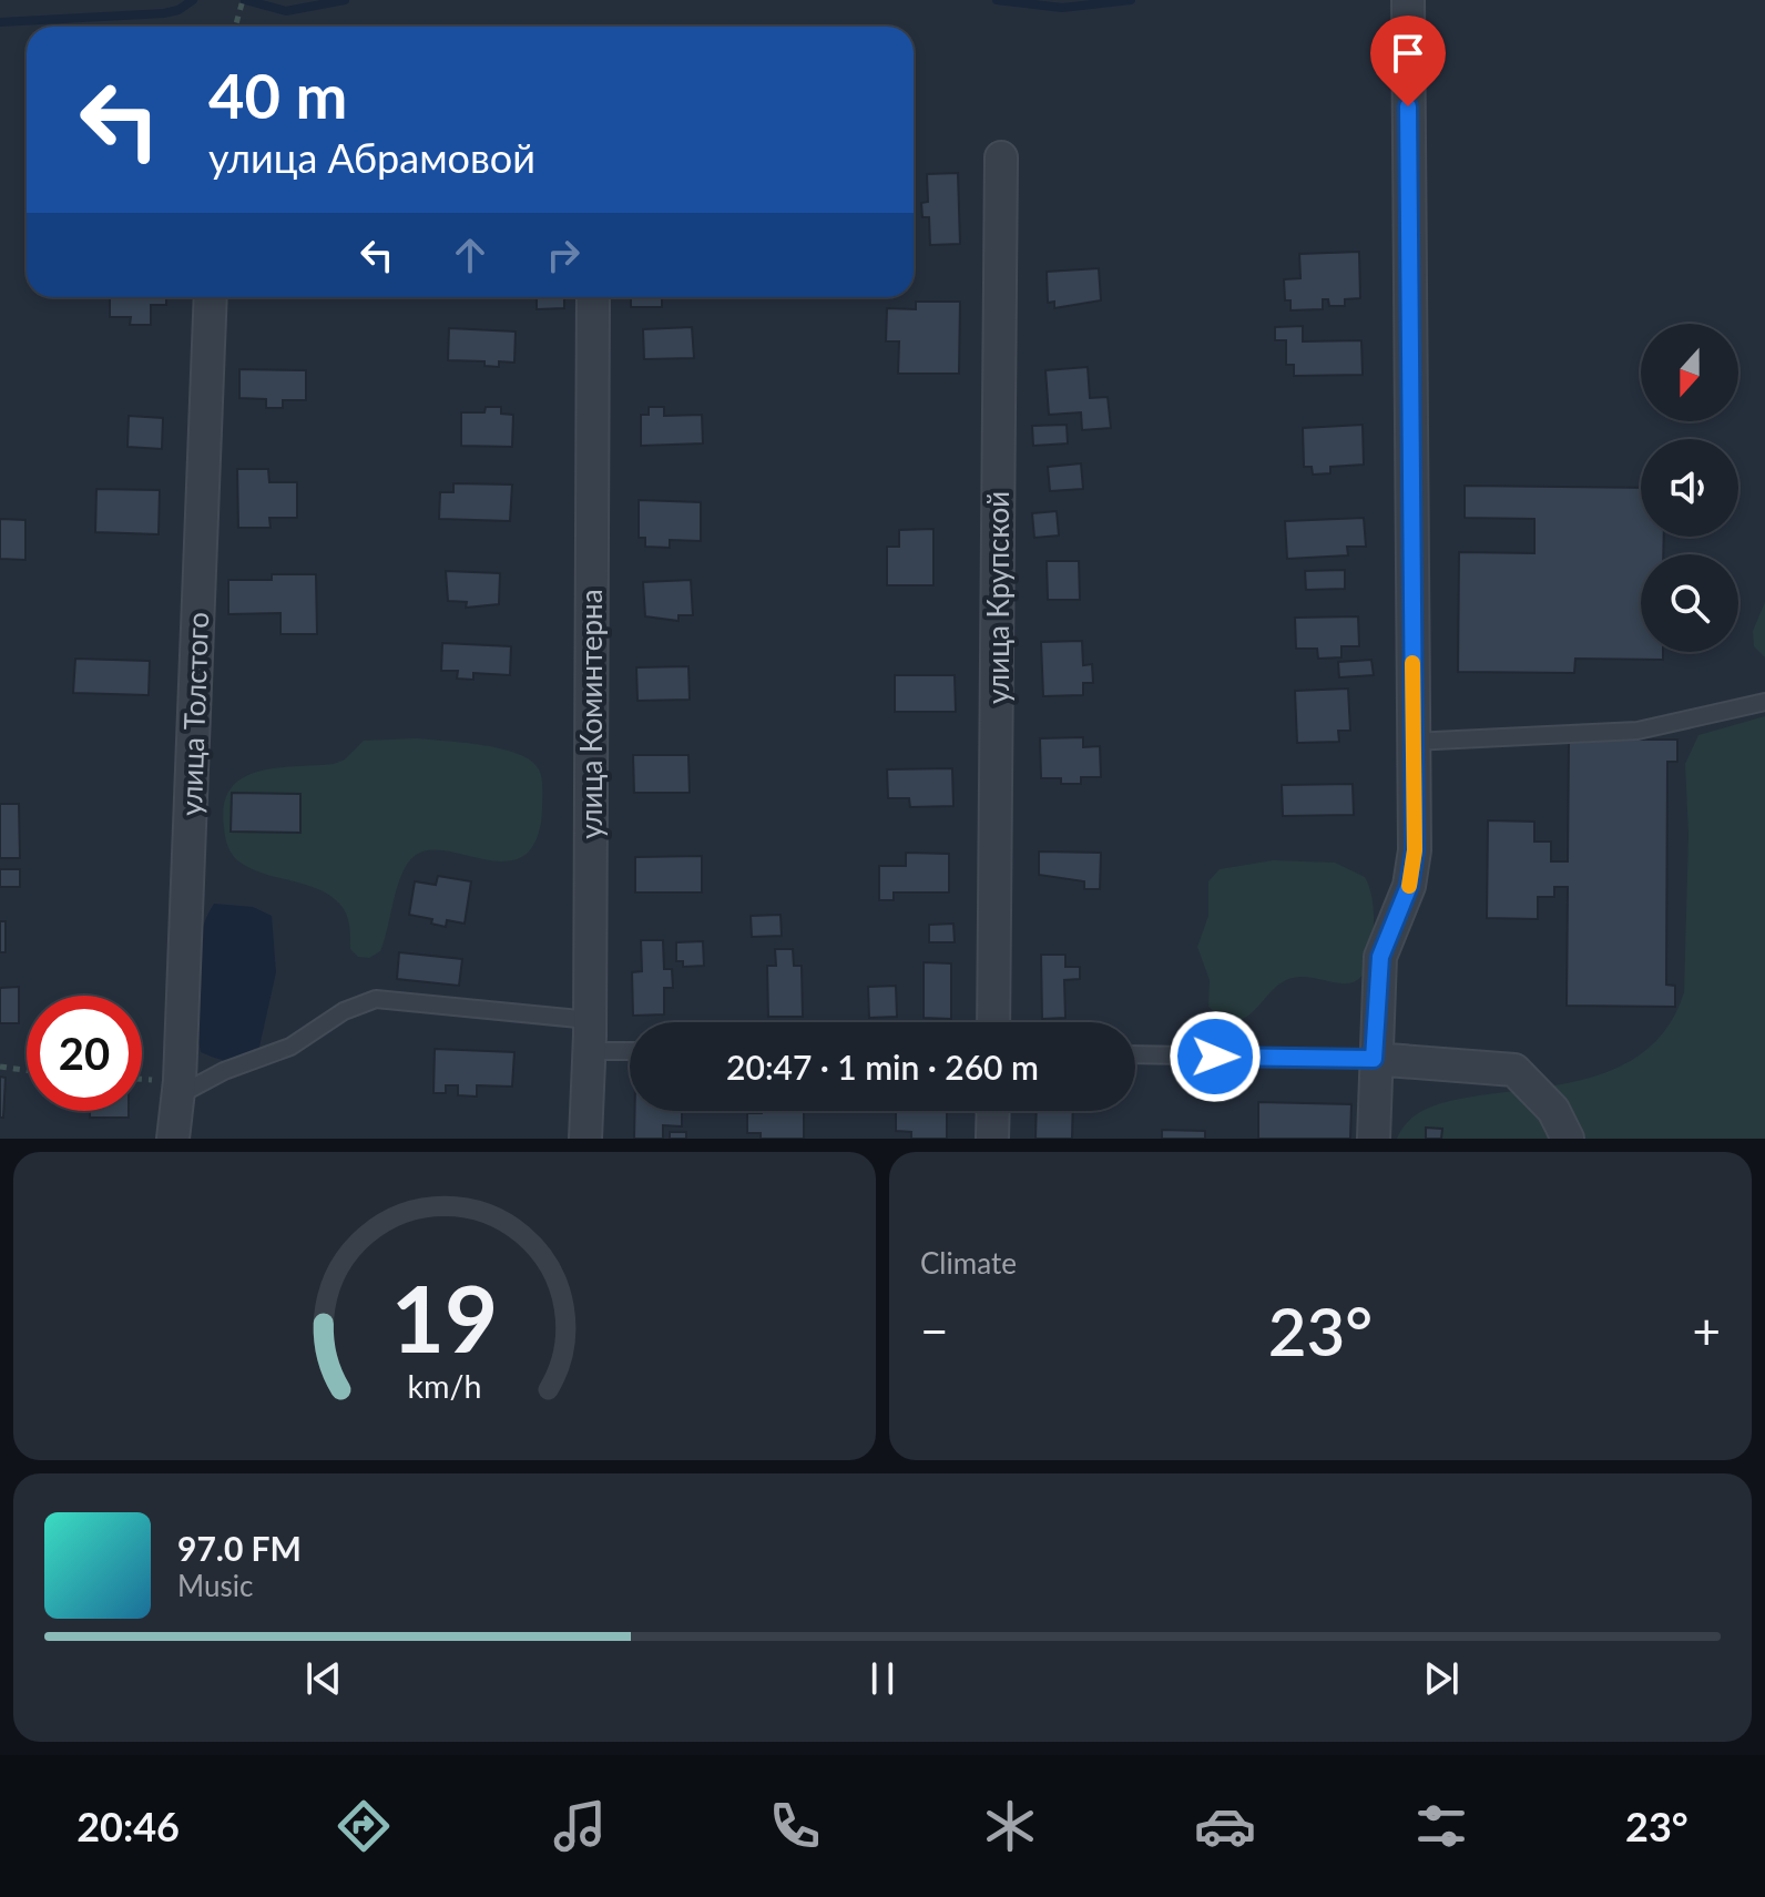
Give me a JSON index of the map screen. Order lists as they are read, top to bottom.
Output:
{
  "streets": {
    "street": ["улица Крупской", "улица Толстого", "улица Коминтерна"]
  },
  "north": "bottom",
  "page": {
    "turn": ["40 m", "улица Абрамовой"],
    "limit": "20",
    "trip": "20:47 · 1 min · 260 m",
    "tile": "Climate",
    "heat": ["−", "23°", "+"],
    "song": ["97.0 FM", "Music"],
    "tabs": ["20:46", "23°"],
    "gauge": ["19", "km/h"]
  }
}
